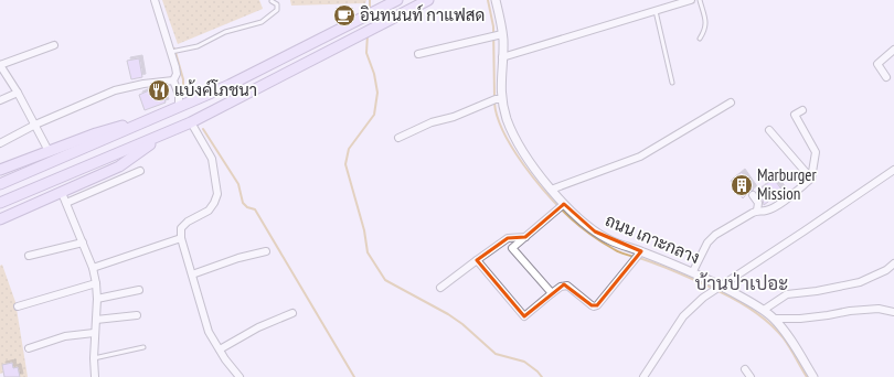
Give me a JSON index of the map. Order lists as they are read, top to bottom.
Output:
{
  "streets": {
    "street": ["ถนน เกาะกลาง"]
  },
  "districts": ["บ้านป่าเปอะ"],
  "places": {
    "cafe": ["อินทนนท์ กาแฟสด"],
    "restaurant": ["แบ้งค์โภชนา"],
    "building": ["Marburger Mission"]
  }
}
